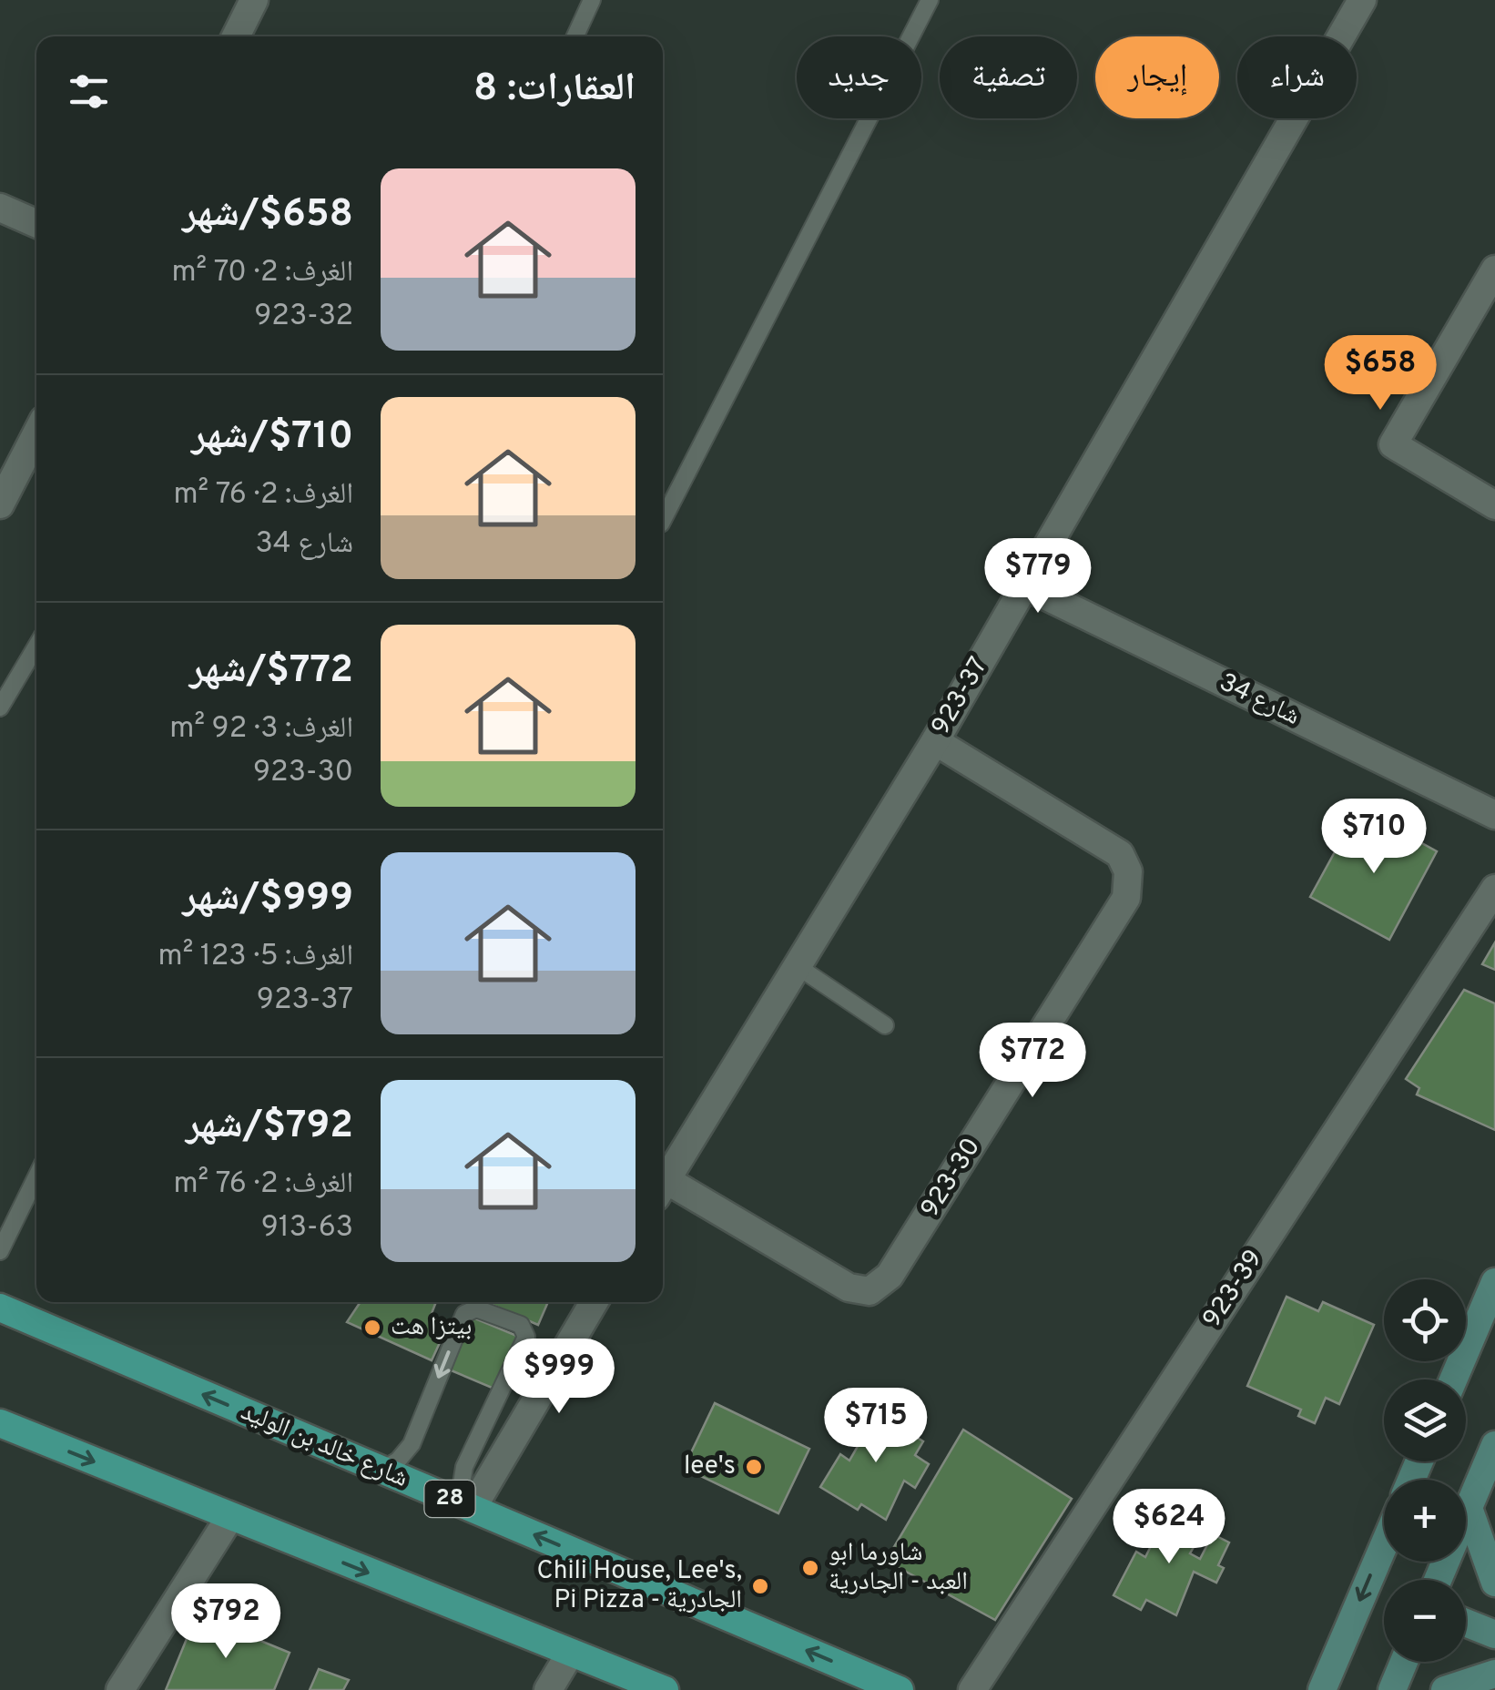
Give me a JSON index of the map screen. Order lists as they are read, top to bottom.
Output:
{
  "streets": {
    "main road": ["شارع خالد بن الوليد", "28"],
    "street": [
      "923-37",
      "شارع 34",
      "923-30",
      "923-39"
    ]
  },
  "crossings": [
    ["923-37", "شارع 34"],
    ["923-37", "923-30"]
  ],
  "places": [
    "بيتزا هت",
    "lee's",
    "شاورما ابو العبد - الجادرية",
    "Chili House, Lee's, Pi Pizza - الجادرية"
  ],
  "page": {
    "chip": [
      "شراء",
      "إيجار",
      "تصفية",
      "جديد"
    ],
    "heading": "العقارات: 8",
    "list": [
      {
        "name": "$658/شهر",
        "note": "الغرف: 2 · 70 m² · 923-32"
      },
      {
        "name": "$710/شهر",
        "note": "الغرف: 2 · 76 m² · شارع 34"
      },
      {
        "name": "$772/شهر",
        "note": "الغرف: 3 · 92 m² · 923-30"
      },
      {
        "name": "$999/شهر",
        "note": "الغرف: 5 · 123 m² · 923-37"
      },
      {
        "name": "$792/شهر",
        "note": "الغرف: 2 · 76 m² · 913-63"
      }
    ],
    "price": [
      "$658",
      "$779",
      "$710",
      "$772",
      "$999",
      "$715",
      "$624",
      "$792"
    ],
    "map_buttons": ["+", "−"]
  }
}
